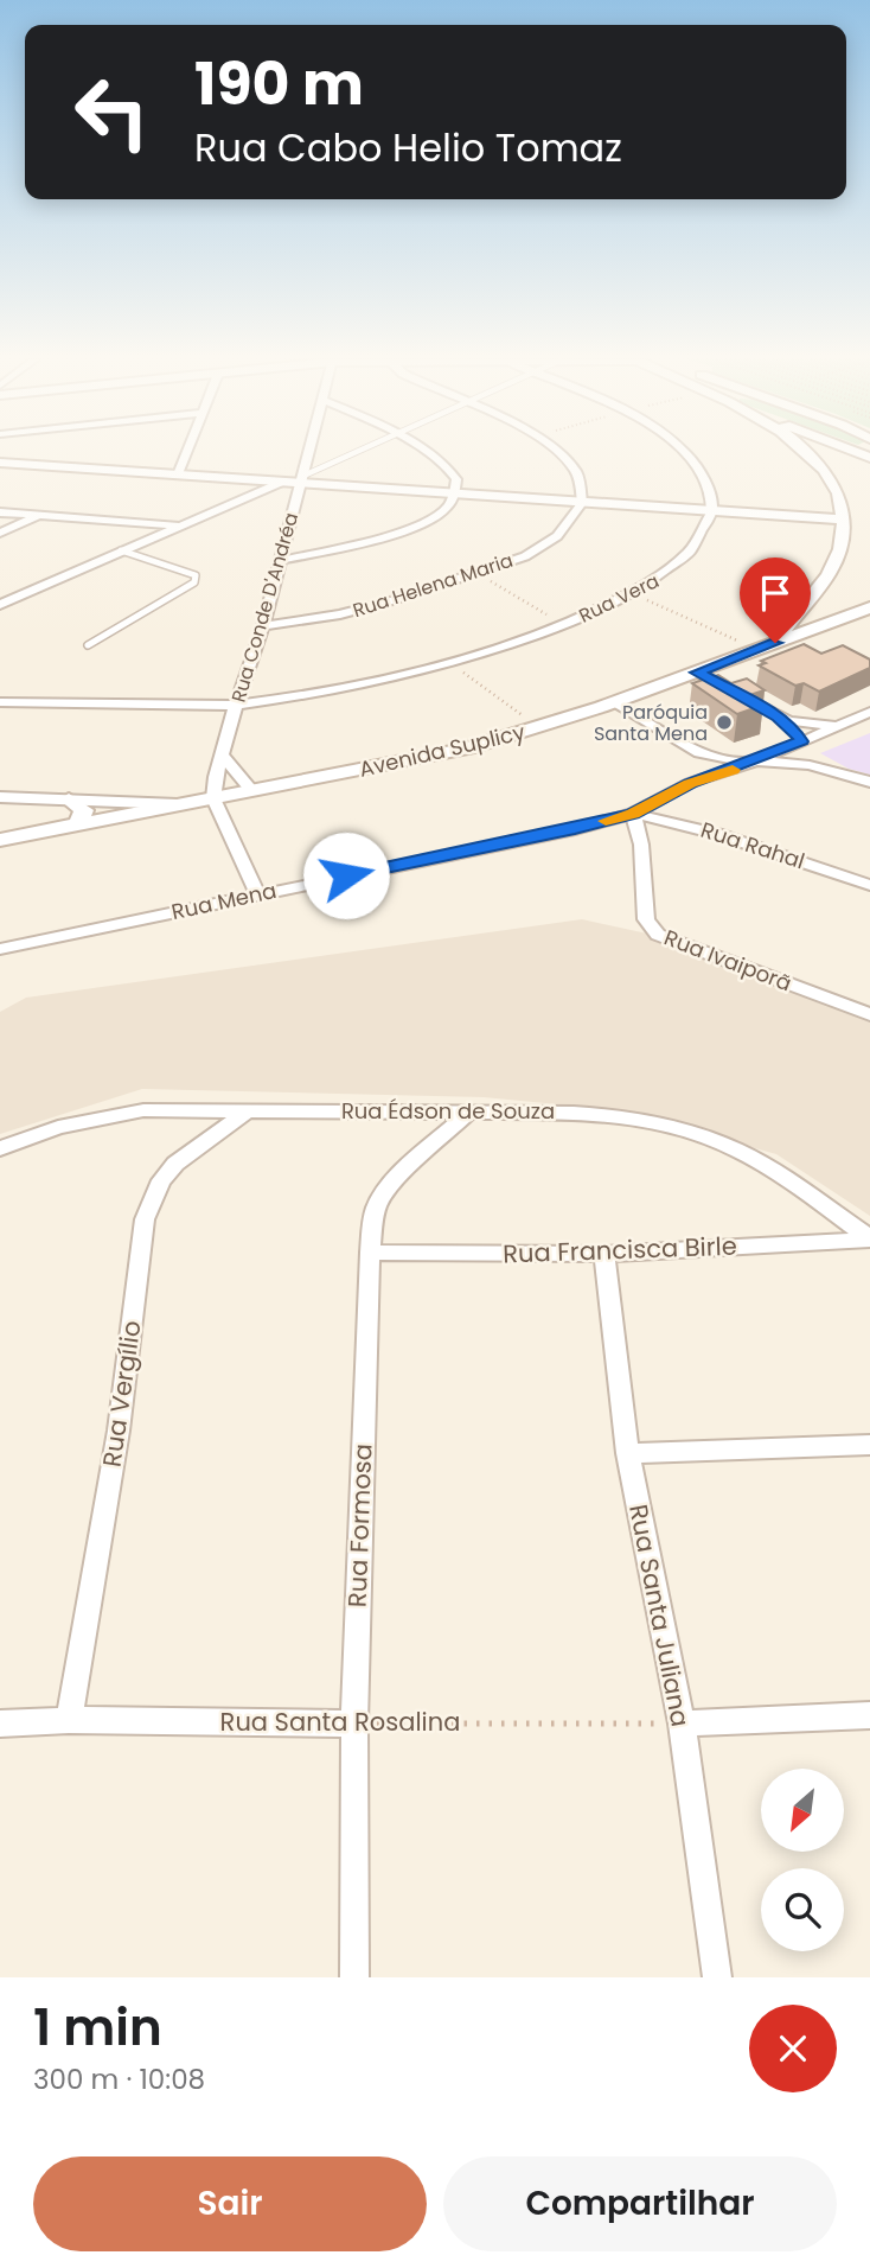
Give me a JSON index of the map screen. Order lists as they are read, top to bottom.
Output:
{
  "streets": {
    "street": [
      "Rua Helena Maria",
      "Rua Vera",
      "Rua Conde D'Andréa",
      "Avenida Suplicy",
      "Rua Rahal",
      "Rua Mena",
      "Rua Ivaiporã",
      "Rua Édson de Souza",
      "Rua Francisca Birle",
      "Rua Vergílio",
      "Rua Formosa",
      "Rua Santa Juliana",
      "Rua Santa Rosalina"
    ]
  },
  "crossings": [
    ["Rua Helena Maria", "Rua Conde D'Andréa"],
    ["Rua Vera", "Rua Conde D'Andréa"],
    ["Rua Conde D'Andréa", "Avenida Suplicy"],
    ["Rua Rahal", "Rua Mena"],
    ["Rua Rahal", "Rua Ivaiporã"],
    ["Rua Mena", "Rua Ivaiporã"],
    ["Rua Édson de Souza", "Rua Francisca Birle"],
    ["Rua Édson de Souza", "Rua Vergílio"],
    ["Rua Édson de Souza", "Rua Formosa"],
    ["Rua Francisca Birle", "Rua Formosa"],
    ["Rua Francisca Birle", "Rua Santa Juliana"],
    ["Rua Vergílio", "Rua Santa Rosalina"],
    ["Rua Formosa", "Rua Santa Rosalina"],
    ["Rua Santa Juliana", "Rua Santa Rosalina"]
  ],
  "places": ["Paróquia Santa Mena"],
  "north": "bottom left",
  "page": {
    "turn": ["190 m", "Rua Cabo Helio Tomaz"],
    "heading": ["1 min", "300 m · 10:08"],
    "buttons": ["Sair", "Compartilhar"]
  }
}
